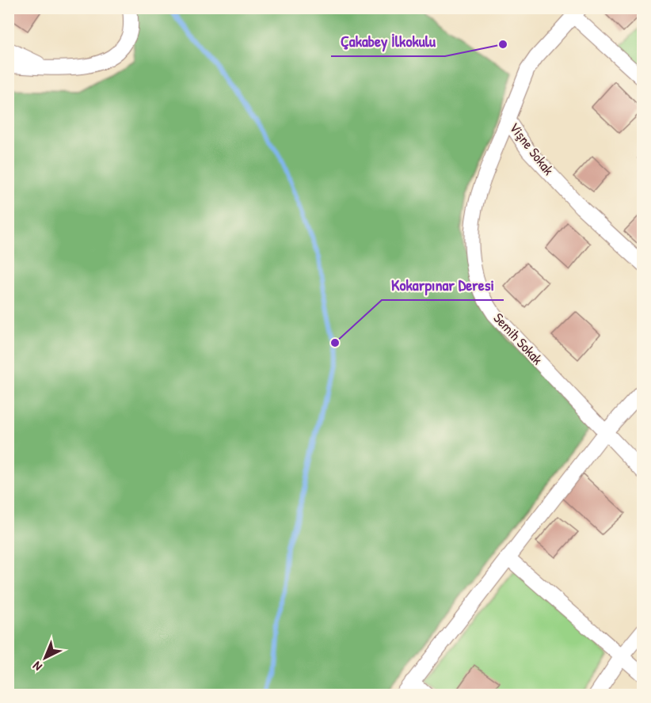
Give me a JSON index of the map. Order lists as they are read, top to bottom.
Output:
{
  "streets": {
    "street": ["Vişne Sokak", "Semih Sokak"]
  },
  "crossings": [
    ["Vişne Sokak", "Semih Sokak"]
  ],
  "places": ["Çakabey İlkokulu", "Kokarpınar Deresi"],
  "north": "bottom left"
}
